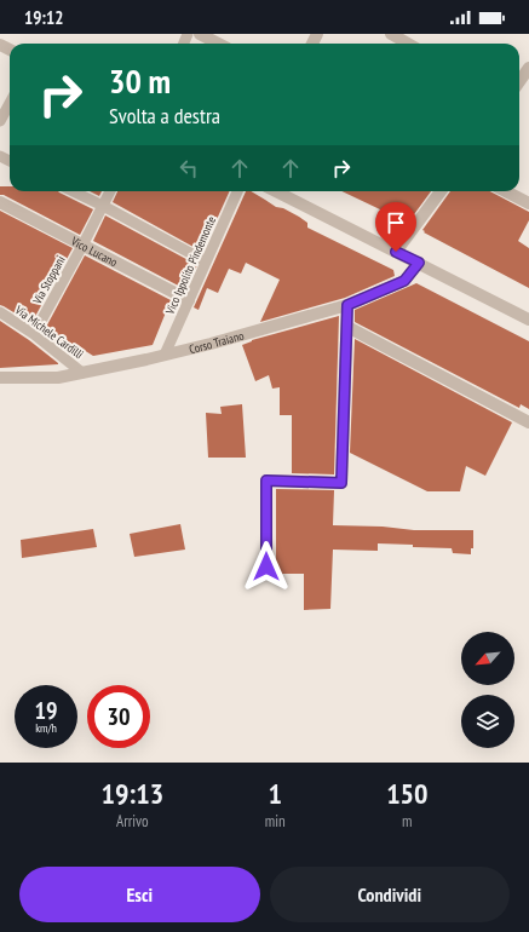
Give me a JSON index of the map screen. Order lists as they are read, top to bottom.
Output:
{
  "streets": {
    "street": ["Vico Lucano", "Corso Traiano"],
    "lane": ["Vico Ippolito Pindemonte", "Via Stoppani", "Via Michele Cardilli"]
  },
  "crossings": [
    ["Vico Lucano", "Vico Ippolito Pindemonte"],
    ["Vico Lucano", "Via Stoppani"],
    ["Vico Ippolito Pindemonte", "Corso Traiano"],
    ["Via Stoppani", "Via Michele Cardilli"],
    ["Via Michele Cardilli", "Corso Traiano"]
  ],
  "north": "bottom left",
  "page": {
    "status": "19:12",
    "turn": ["30 m", "Svolta a destra"],
    "speed": "19 km/h",
    "limit": "30",
    "eta": [
      "19:13",
      "Arrivo",
      "1",
      "min",
      "150",
      "m"
    ],
    "buttons": ["Esci", "Condividi"]
  }
}
